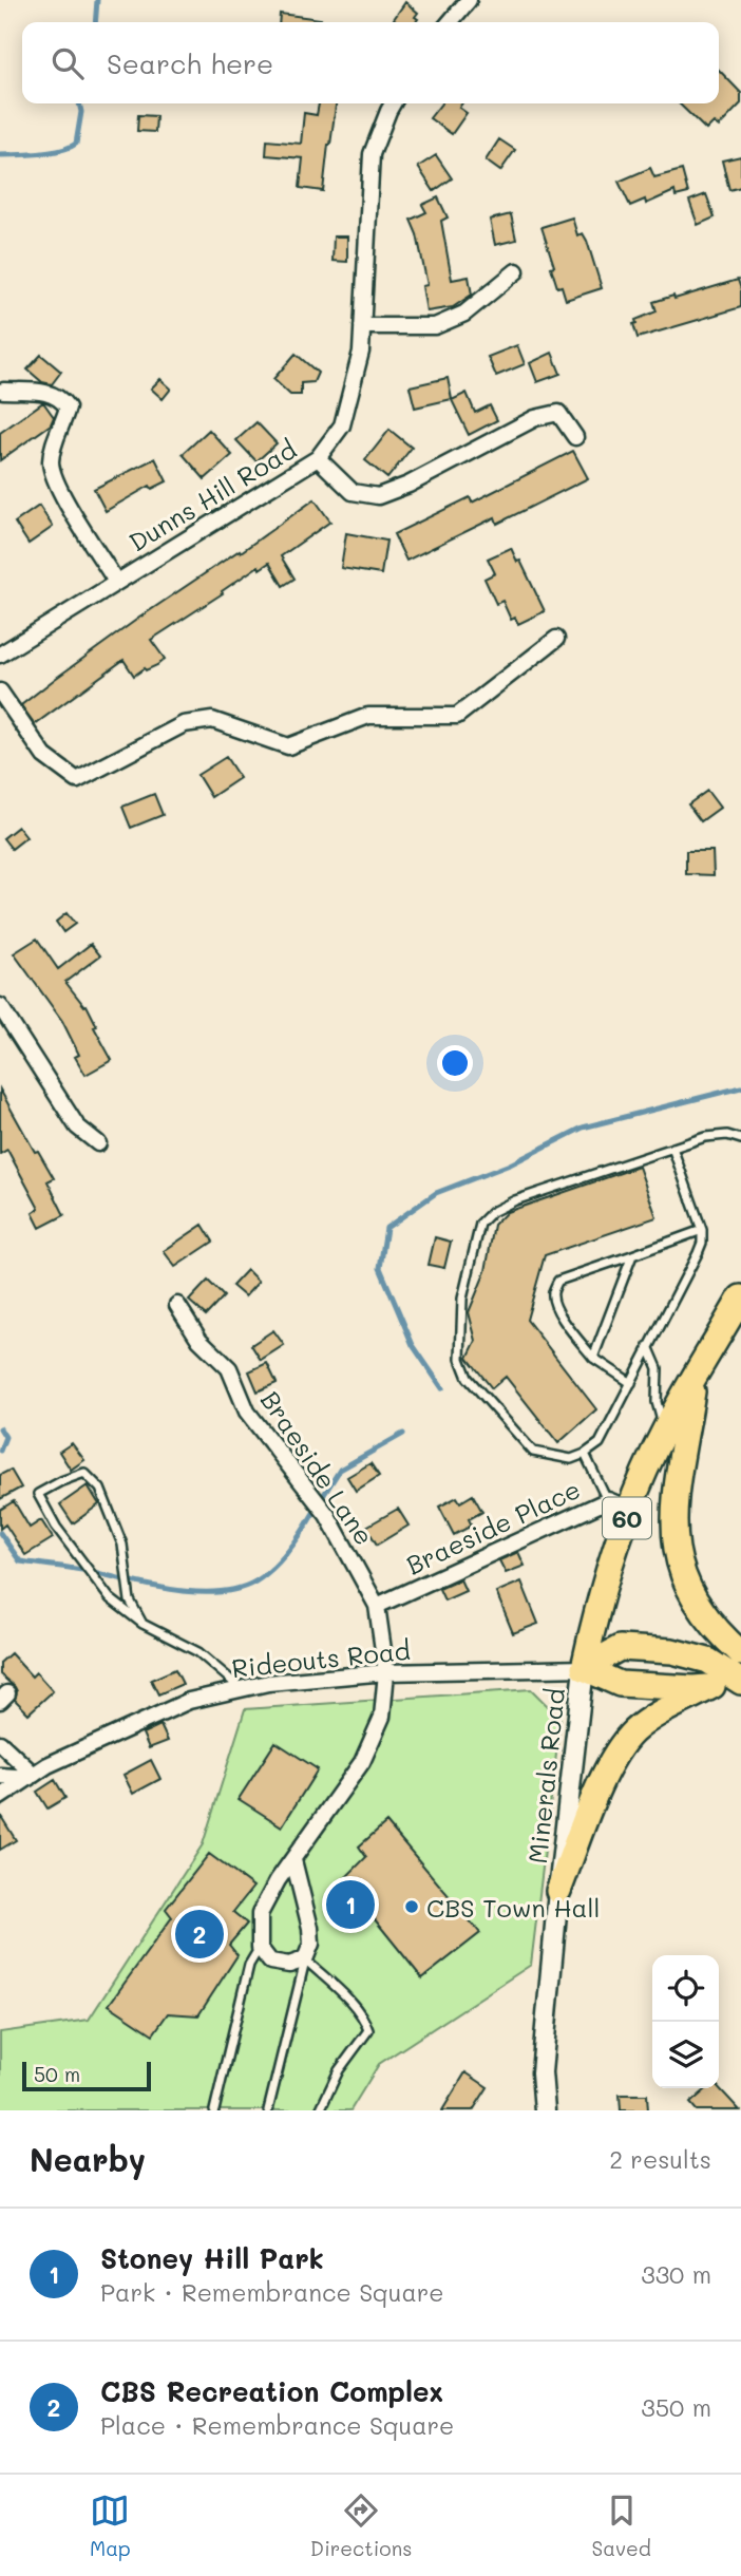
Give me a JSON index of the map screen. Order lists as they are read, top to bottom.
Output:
{
  "streets": {
    "main road": ["60"],
    "street": [
      "Dunns Hill Road",
      "Braeside Lane",
      "Braeside Place",
      "Rideouts Road",
      "Minerals Road"
    ]
  },
  "crossings": [
    ["Braeside Lane", "Braeside Place"],
    ["Braeside Lane", "Rideouts Road"],
    ["60", "Braeside Place"],
    ["60", "Rideouts Road"],
    ["60", "Minerals Road"],
    ["Rideouts Road", "Minerals Road"]
  ],
  "places": ["CBS Town Hall"],
  "scale_bar": "50 m",
  "page": {
    "search": "Search here",
    "pins": ["1", "2"],
    "scale": "50 m",
    "heading": ["Nearby", "2 results"],
    "list": [
      {
        "mark": "1",
        "name": "Stoney Hill Park",
        "note": "Park · Remembrance Square",
        "value": "330 m"
      },
      {
        "mark": "2",
        "name": "CBS Recreation Complex",
        "note": "Place · Remembrance Square",
        "value": "350 m"
      }
    ],
    "nav": ["Map", "Directions", "Saved"]
  }
}
